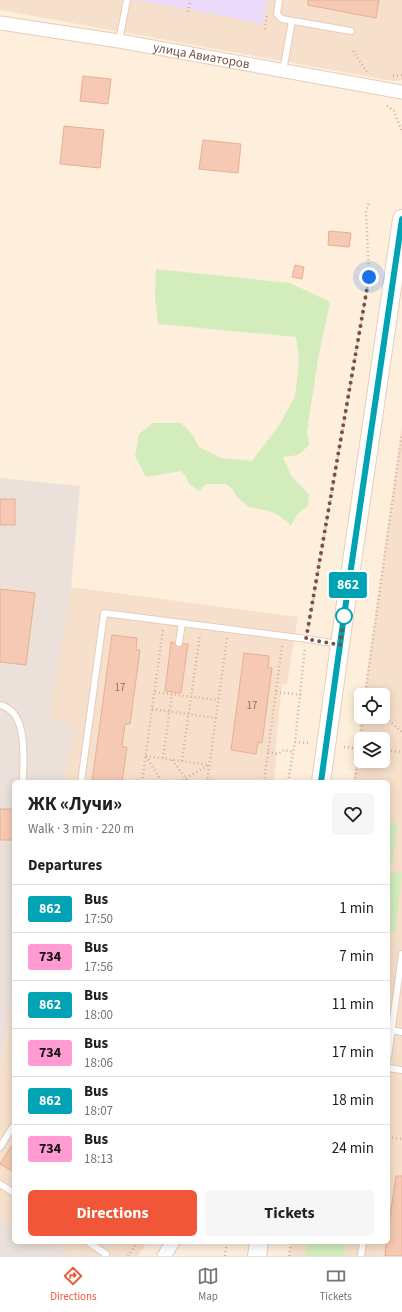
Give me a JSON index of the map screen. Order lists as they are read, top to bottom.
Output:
{
  "streets": {
    "street": ["улица Авиаторов"]
  },
  "lines": ["bus line 862"],
  "house_numbers": ["17", "17"],
  "page": {
    "on_map": "862",
    "heading": [
      ["ЖК «Лучи»", "Walk · 3 min · 220 m"],
      "Departures"
    ],
    "list": [
      {
        "mark": "862",
        "name": "Bus",
        "note": "17:50",
        "value": "1 min"
      },
      {
        "mark": "734",
        "name": "Bus",
        "note": "17:56",
        "value": "7 min"
      },
      {
        "mark": "862",
        "name": "Bus",
        "note": "18:00",
        "value": "11 min"
      },
      {
        "mark": "734",
        "name": "Bus",
        "note": "18:06",
        "value": "17 min"
      },
      {
        "mark": "862",
        "name": "Bus",
        "note": "18:07",
        "value": "18 min"
      },
      {
        "mark": "734",
        "name": "Bus",
        "note": "18:13",
        "value": "24 min"
      }
    ],
    "buttons": ["Directions", "Tickets"],
    "tabs": ["Directions", "Map", "Tickets"]
  }
}
